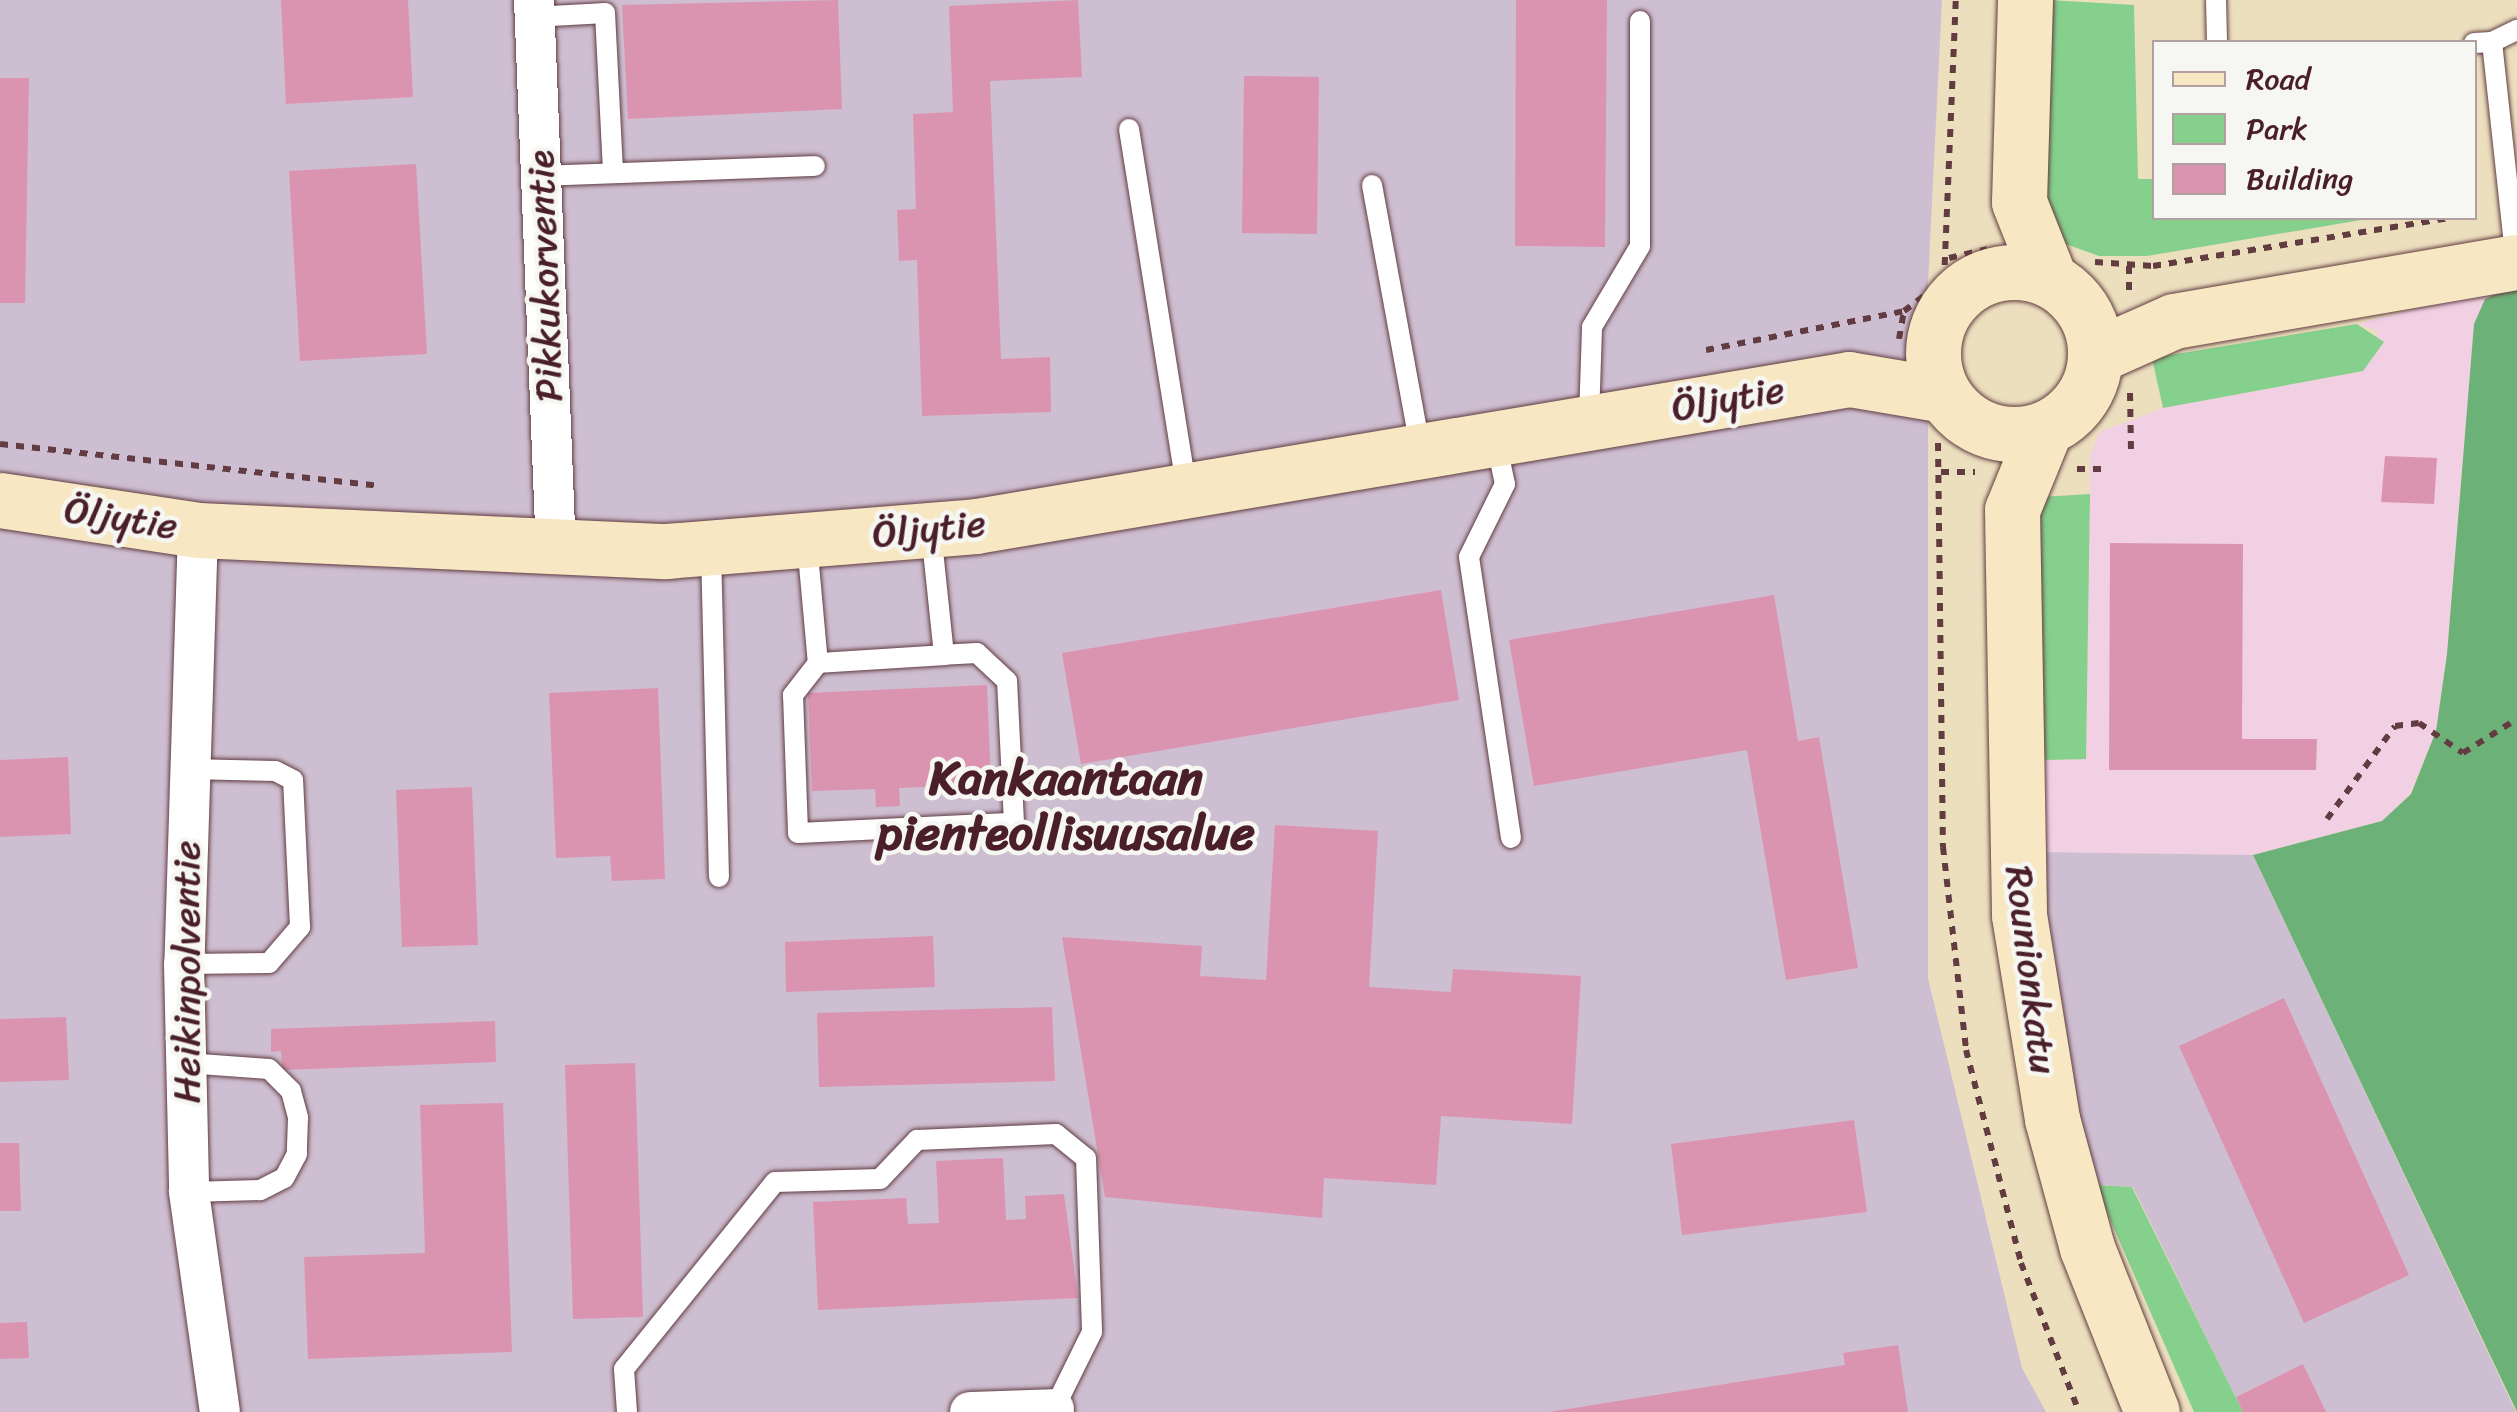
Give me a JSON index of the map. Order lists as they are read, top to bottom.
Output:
{
  "streets": {
    "main road": ["Öljytie", "Rounionkatu"],
    "street": ["Pikkukorventie", "Heikinpolventie"]
  },
  "crossings": [
    ["Pikkukorventie", "Öljytie"],
    ["Öljytie", "Rounionkatu"],
    ["Öljytie", "Heikinpolventie"]
  ],
  "districts": ["Kankaantaan pienteollisuusalue"],
  "legend": ["Road", "Park", "Building"]
}
